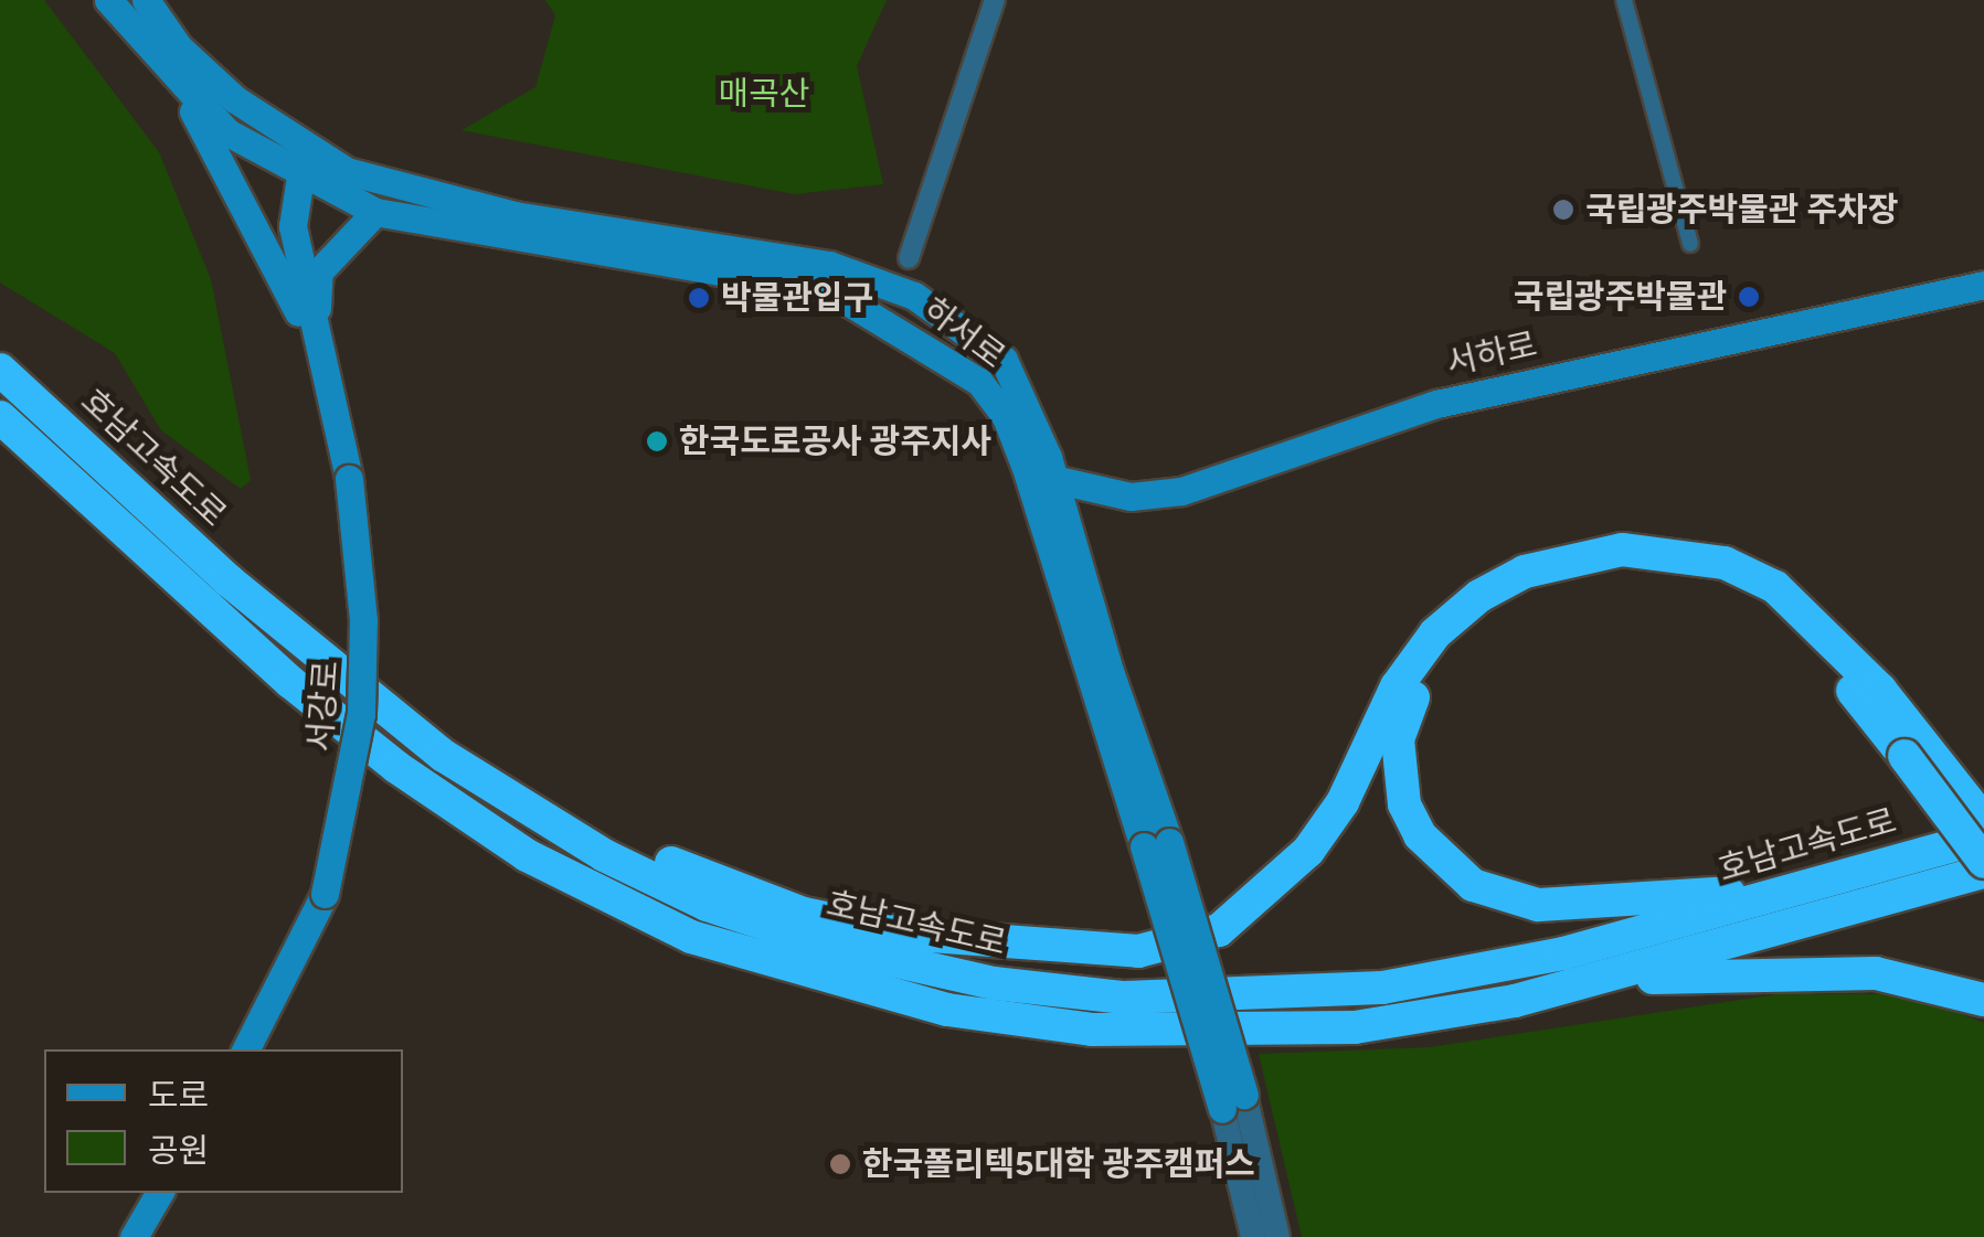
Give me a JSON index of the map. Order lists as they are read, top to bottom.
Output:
{
  "streets": {
    "highway": ["호남고속도로"],
    "main road": ["하서로", "서하로", "서강로"]
  },
  "crossings": [
    ["하서로", "서하로"],
    ["하서로", "서강로"]
  ],
  "parks": ["매곡산"],
  "places": [
    "국립광주박물관 주차장",
    "국립광주박물관",
    "박물관입구",
    "한국도로공사 광주지사",
    "한국폴리텍5대학 광주캠퍼스"
  ],
  "legend": ["도로", "공원"]
}
